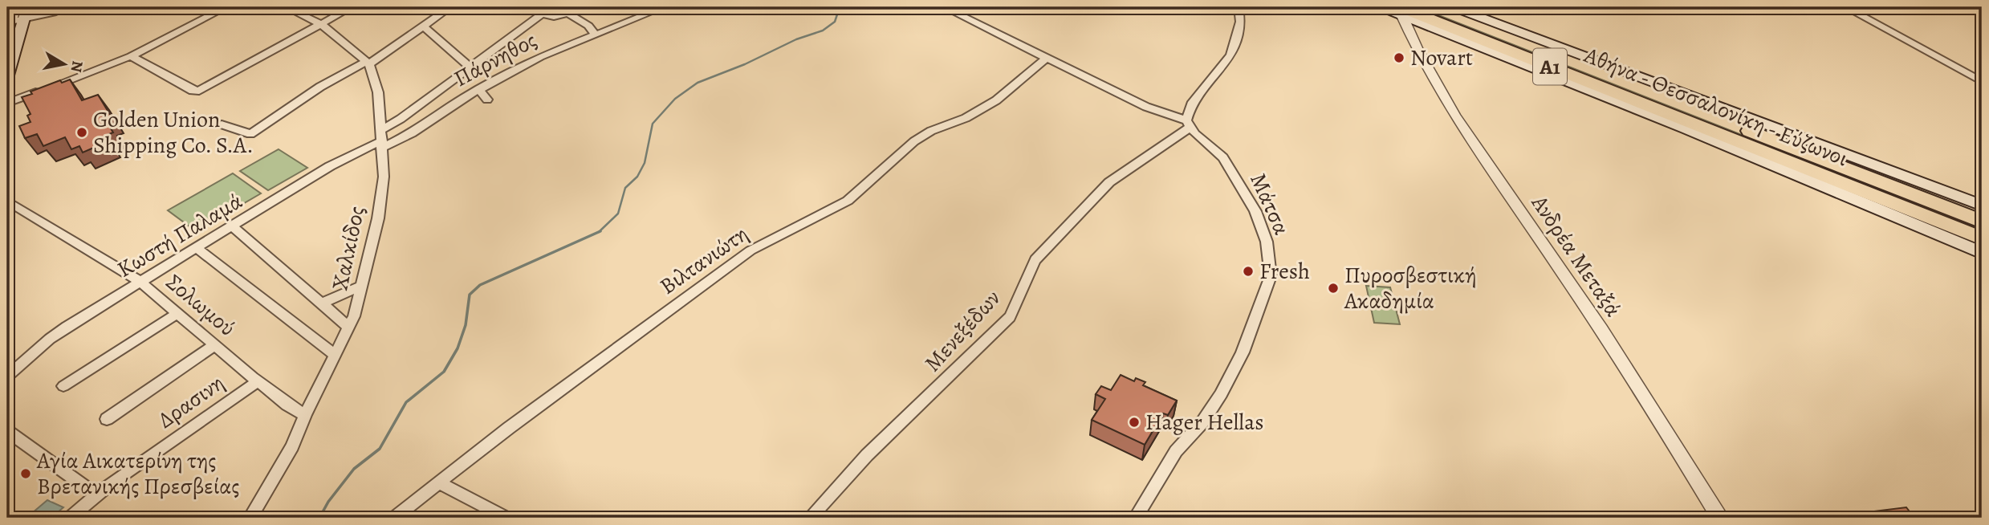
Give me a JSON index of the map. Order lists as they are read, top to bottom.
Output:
{
  "streets": {
    "highway": ["Α1", "Αθήνα - Θεσσαλονίκη - Εύζωνοι"],
    "street": [
      "Πάρνηθος",
      "Μάτσα",
      "Κωστή Παλαμά",
      "Χαλκίδος",
      "Ανδρέα Μεταξά",
      "Βιλτανιώτη",
      "Σολωμού",
      "Μενεξέδων",
      "Δρασινη"
    ]
  },
  "crossings": [
    ["Πάρνηθος", "Κωστή Παλαμά"],
    ["Πάρνηθος", "Χαλκίδος"],
    ["Αθήνα - Θεσσαλονίκη - Εύζωνοι", "Ανδρέα Μεταξά"],
    ["Μάτσα", "Μενεξέδων"],
    ["Κωστή Παλαμά", "Χαλκίδος"],
    ["Κωστή Παλαμά", "Σολωμού"],
    ["Χαλκίδος", "Σολωμού"],
    ["Σολωμού", "Δρασινη"]
  ],
  "places": [
    "Novart",
    "Golden Union Shipping Co. S.A.",
    "Fresh",
    "Πυροσβεστική Ακαδημία",
    "Hager Hellas",
    "Αγία Αικατερίνη της Βρετανικής Πρεσβείας"
  ],
  "north": "right"
}
